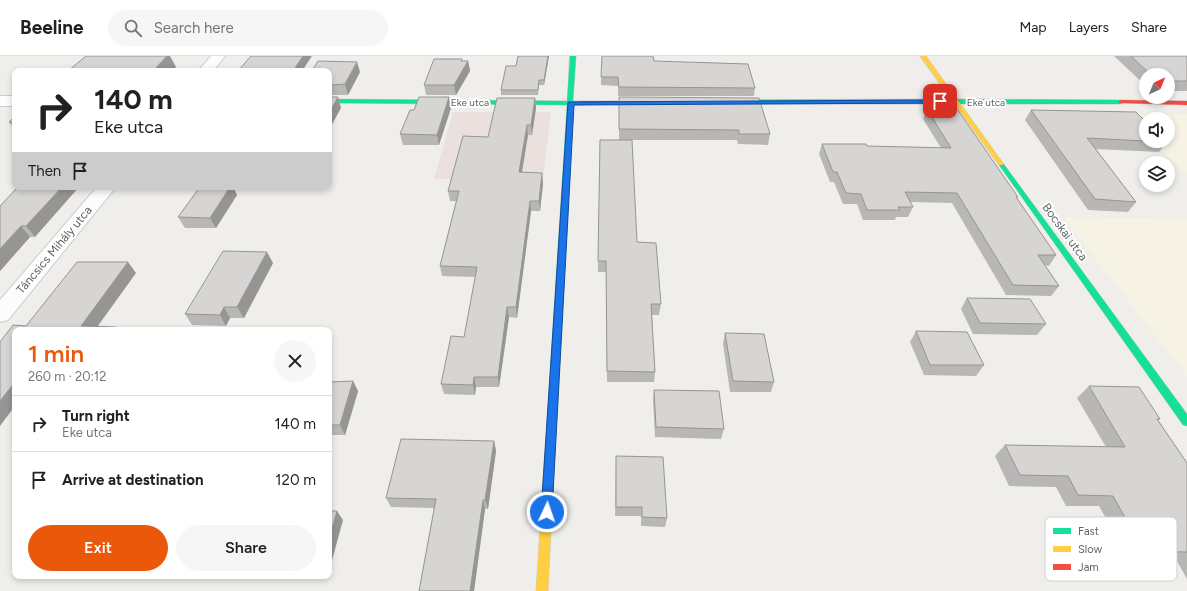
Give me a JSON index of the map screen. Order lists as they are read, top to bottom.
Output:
{
  "streets": {
    "street": ["Eke utca", "Bocskai utca", "Táncsics Mihály utca"]
  },
  "crossings": [
    ["Eke utca", "Bocskai utca"]
  ],
  "legend": ["Fast", "Slow", "Jam"],
  "north": "top right",
  "page": {
    "header": "Beeline",
    "search": "Search here",
    "nav": ["Map", "Layers", "Share"],
    "turn": ["140 m", "Eke utca"],
    "then": "Then",
    "heading": ["1 min", "260 m · 20:12"],
    "list": [
      {
        "name": "Turn right",
        "note": "Eke utca",
        "value": "140 m"
      },
      {
        "name": "Arrive at destination",
        "value": "120 m"
      }
    ],
    "buttons": ["Exit", "Share"]
  }
}
